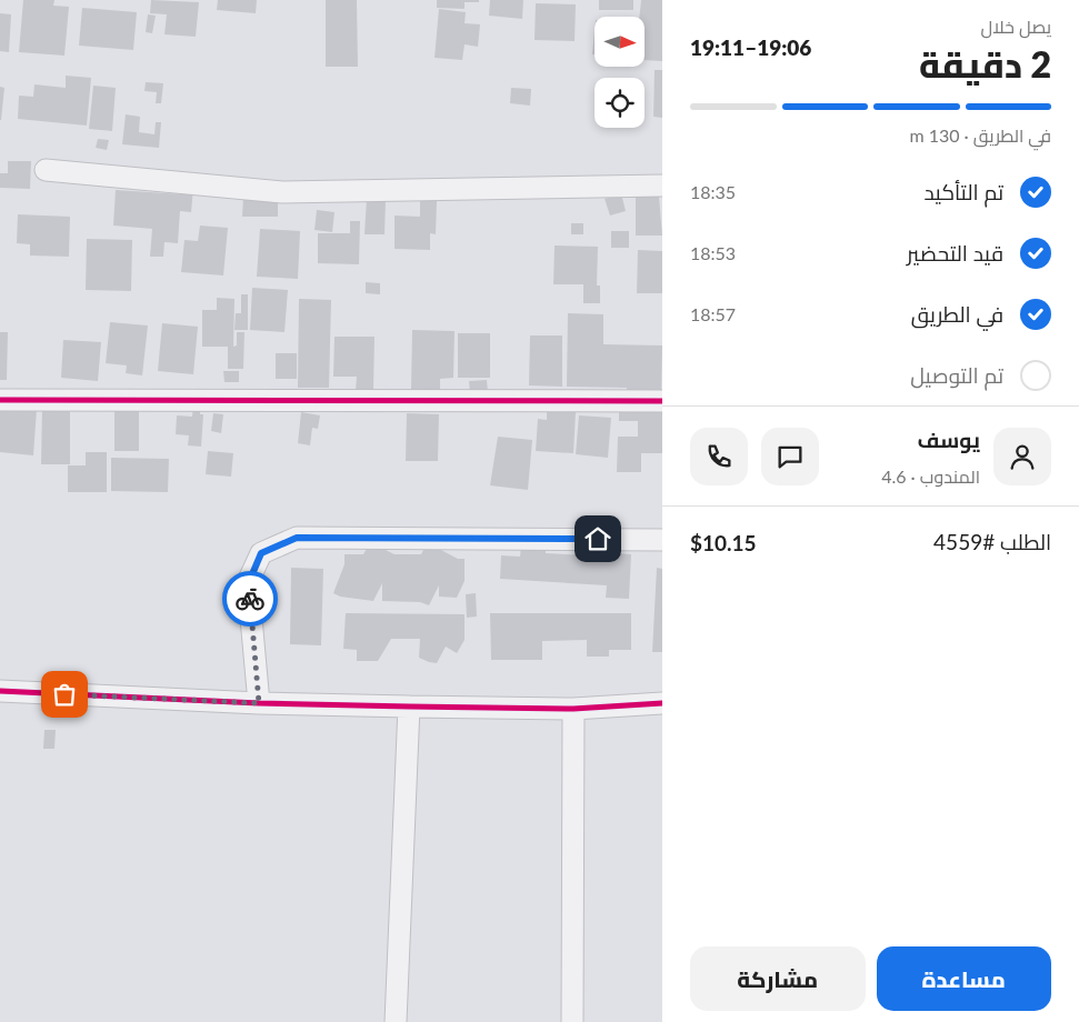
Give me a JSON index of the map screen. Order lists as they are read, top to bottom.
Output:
{
  "north": "right",
  "page": {
    "heading": ["2 دقيقة", "يصل خلال", "19:06–19:11"],
    "panel": [
      "يوسف",
      "المندوب · 4.6",
      "الطلب #4559",
      "$10.15"
    ],
    "bar": "في الطريق · 130 m",
    "list": [
      ["تم التأكيد", "18:35"],
      ["قيد التحضير", "18:53"],
      ["في الطريق", "18:57"],
      "تم التوصيل"
    ],
    "buttons": ["مساعدة", "مشاركة"]
  }
}
